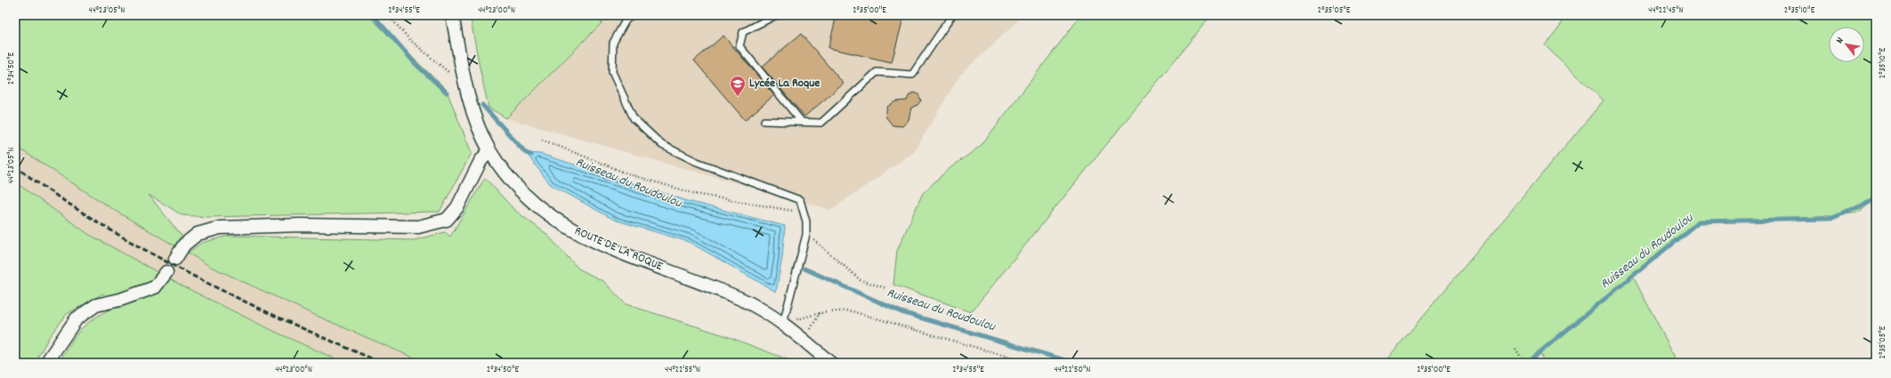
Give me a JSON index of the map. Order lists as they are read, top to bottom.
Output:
{
  "streets": {
    "street": ["ROUTE DE LA ROQUE"]
  },
  "water": ["Ruisseau du Roudoulou"],
  "places": {
    "school or university": ["Lycée La Roque"]
  },
  "north": "top left",
  "coordinates": [
    "44°23'05\"N",
    "2°34'55\"E",
    "44°23'00\"N",
    "2°35'00\"E",
    "2°35'05\"E",
    "44°22'45\"N",
    "2°35'10\"E",
    "2°34'50\"E",
    "44°22'55\"N",
    "44°22'50\"N"
  ]
}
